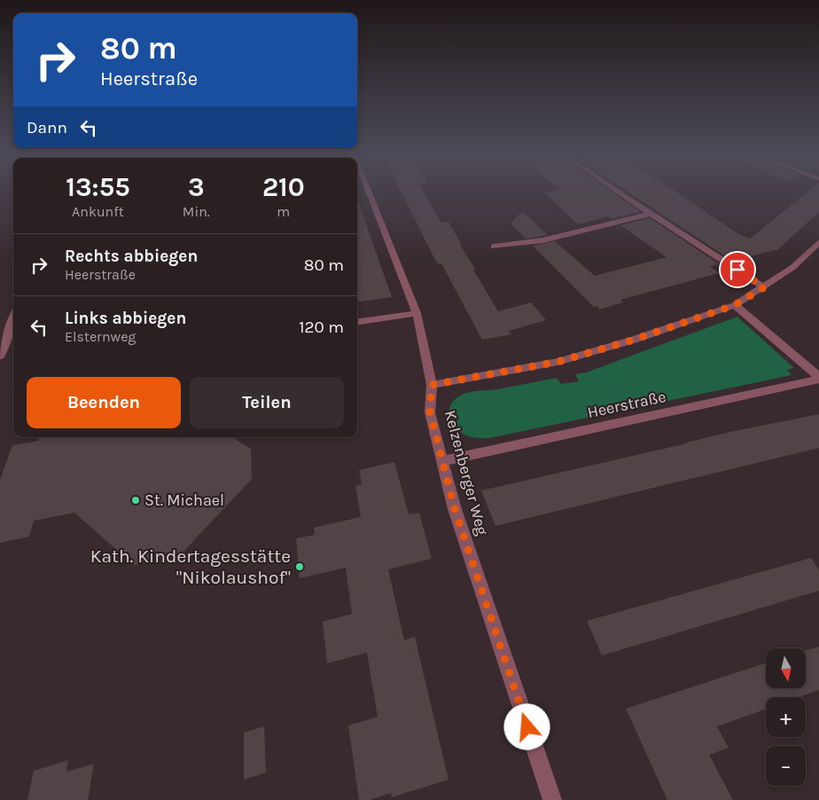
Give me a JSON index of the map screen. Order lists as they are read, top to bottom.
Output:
{
  "streets": {
    "street": ["Heerstraße", "Kelzenberger Weg"]
  },
  "crossings": [
    ["Heerstraße", "Kelzenberger Weg"]
  ],
  "places": ["St. Michael", "Kath. Kindertagesstätte \"Nikolaushof\""],
  "north": "bottom",
  "page": {
    "turn": ["80 m", "Heerstraße"],
    "then": "Dann",
    "eta": [
      "13:55",
      "Ankunft",
      "3",
      "Min.",
      "210",
      "m"
    ],
    "list": [
      {
        "name": "Rechts abbiegen",
        "note": "Heerstraße",
        "value": "80 m"
      },
      {
        "name": "Links abbiegen",
        "note": "Elsternweg",
        "value": "120 m"
      }
    ],
    "buttons": ["Beenden", "Teilen"],
    "map_buttons": ["+", "−"]
  }
}
